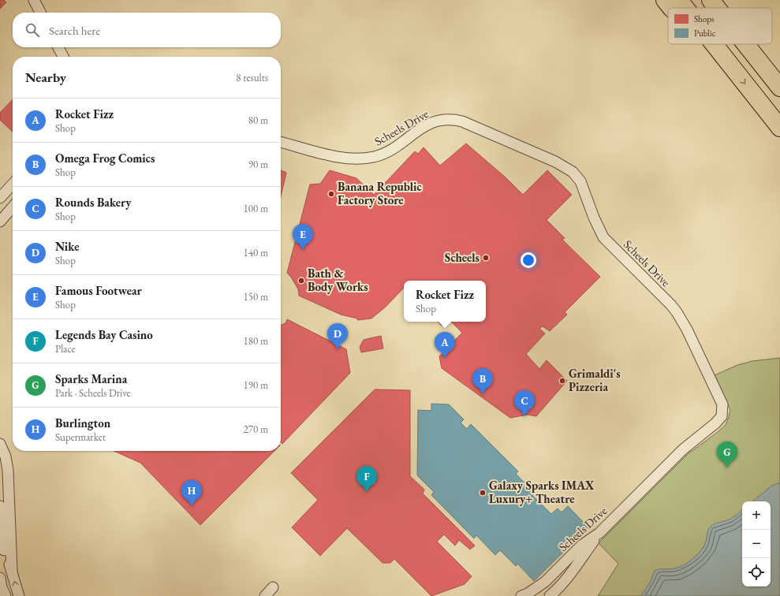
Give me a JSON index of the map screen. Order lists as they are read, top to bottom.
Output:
{
  "streets": {
    "street": ["Scheels Drive"]
  },
  "places": [
    "Banana Republic Factory Store",
    "Scheels",
    "Bath & Body Works",
    "Grimaldi's Pizzeria",
    "Galaxy Sparks IMAX Luxury+ Theatre"
  ],
  "legend": ["Shops", "Public"],
  "page": {
    "search": "Search here",
    "heading": ["Nearby", "8 results"],
    "list": [
      {
        "mark": "A",
        "name": "Rocket Fizz",
        "note": "Shop",
        "value": "80 m"
      },
      {
        "mark": "B",
        "name": "Omega Frog Comics",
        "note": "Shop",
        "value": "90 m"
      },
      {
        "mark": "C",
        "name": "Rounds Bakery",
        "note": "Shop",
        "value": "100 m"
      },
      {
        "mark": "D",
        "name": "Nike",
        "note": "Shop",
        "value": "140 m"
      },
      {
        "mark": "E",
        "name": "Famous Footwear",
        "note": "Shop",
        "value": "150 m"
      },
      {
        "mark": "F",
        "name": "Legends Bay Casino",
        "note": "Place",
        "value": "180 m"
      },
      {
        "mark": "G",
        "name": "Sparks Marina",
        "note": "Park · Scheels Drive",
        "value": "190 m"
      },
      {
        "mark": "H",
        "name": "Burlington",
        "note": "Supermarket",
        "value": "270 m"
      }
    ],
    "pins": [
      "E",
      "D",
      "A",
      "B",
      "C",
      "G",
      "F",
      "H"
    ],
    "popup": ["Rocket Fizz", "Shop"],
    "map_buttons": ["+", "−"]
  }
}
